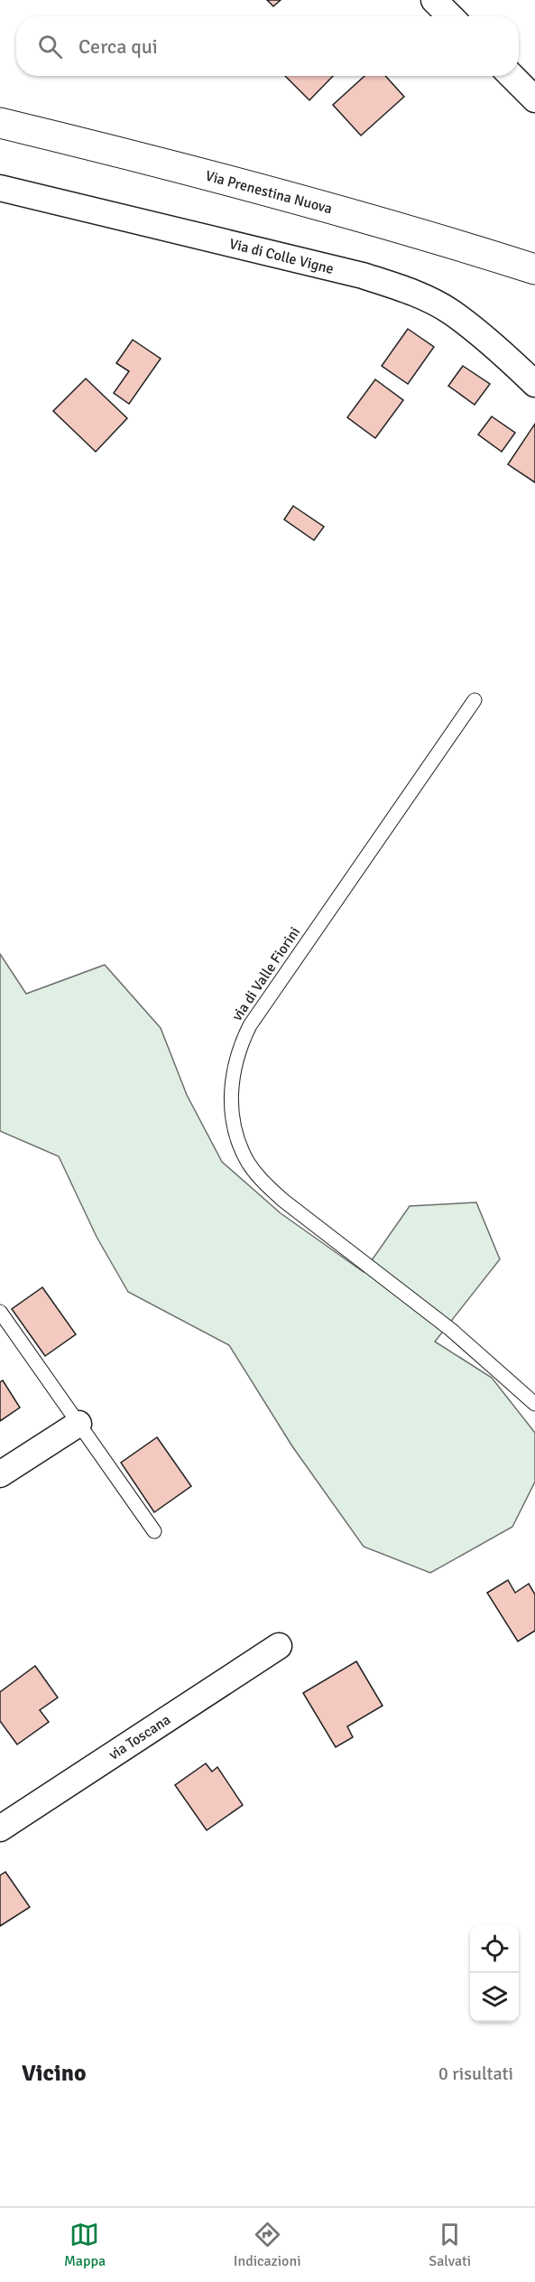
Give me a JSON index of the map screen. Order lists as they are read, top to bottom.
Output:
{
  "streets": {
    "main road": ["Via Prenestina Nuova"],
    "street": ["Via di Colle Vigne", "via Toscana"],
    "lane": ["via di Valle Fiorini"]
  },
  "page": {
    "search": "Cerca qui",
    "heading": ["Vicino", "0 risultati"],
    "nav": ["Mappa", "Indicazioni", "Salvati"]
  }
}
